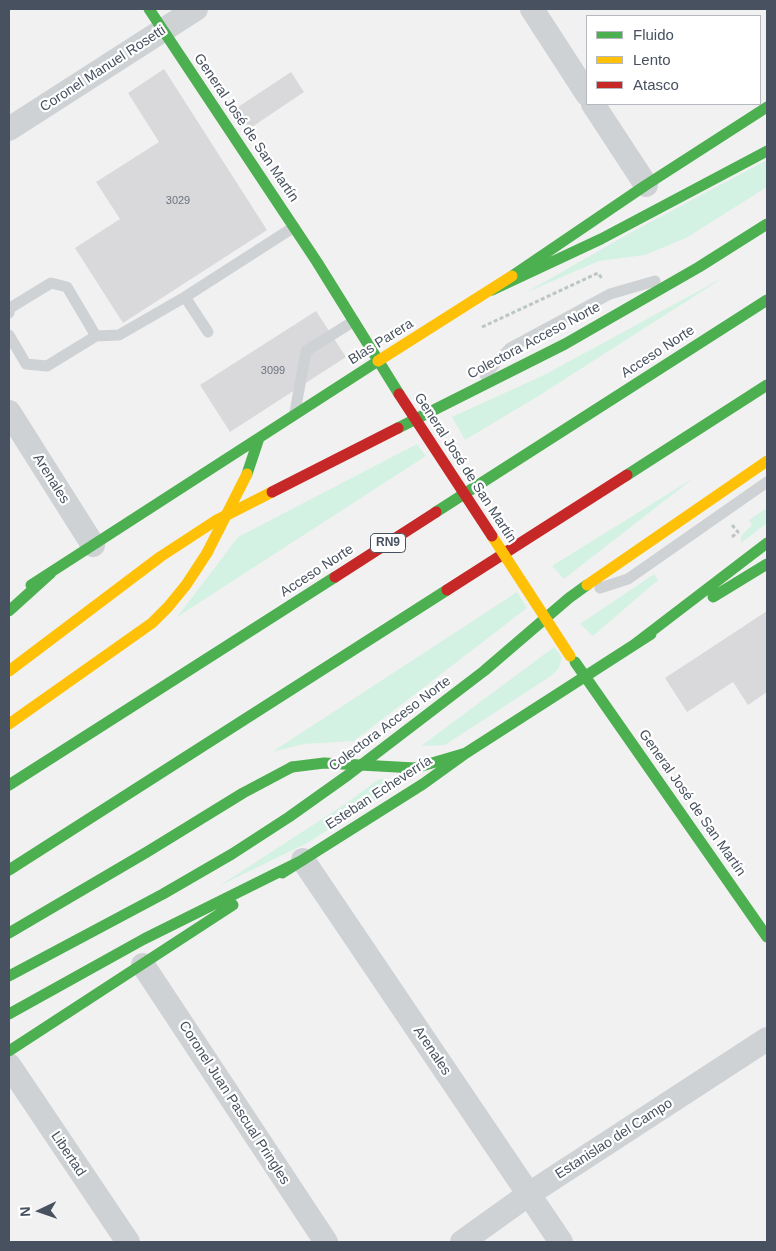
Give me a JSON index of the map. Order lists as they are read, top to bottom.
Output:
{
  "streets": {
    "main road": [
      "General José de San Martín",
      "Colectora Acceso Norte",
      "Blas Parera",
      "Acceso Norte",
      "RN9",
      "Esteban Echeverría"
    ],
    "street": [
      "Coronel Manuel Rosetti",
      "Arenales",
      "Coronel Juan Pascual Pringles",
      "Estanislao del Campo",
      "Libertad"
    ]
  },
  "crossings": [
    ["Coronel Manuel Rosetti", "General José de San Martín"],
    ["General José de San Martín", "Blas Parera"],
    ["General José de San Martín", "Esteban Echeverría"],
    ["Blas Parera", "Arenales"],
    ["Arenales", "Esteban Echeverría"],
    ["Arenales", "Estanislao del Campo"],
    ["Esteban Echeverría", "Coronel Juan Pascual Pringles"]
  ],
  "house_numbers": ["3029", "3099"],
  "legend": ["Fluido", "Lento", "Atasco"],
  "north": "left"
}
